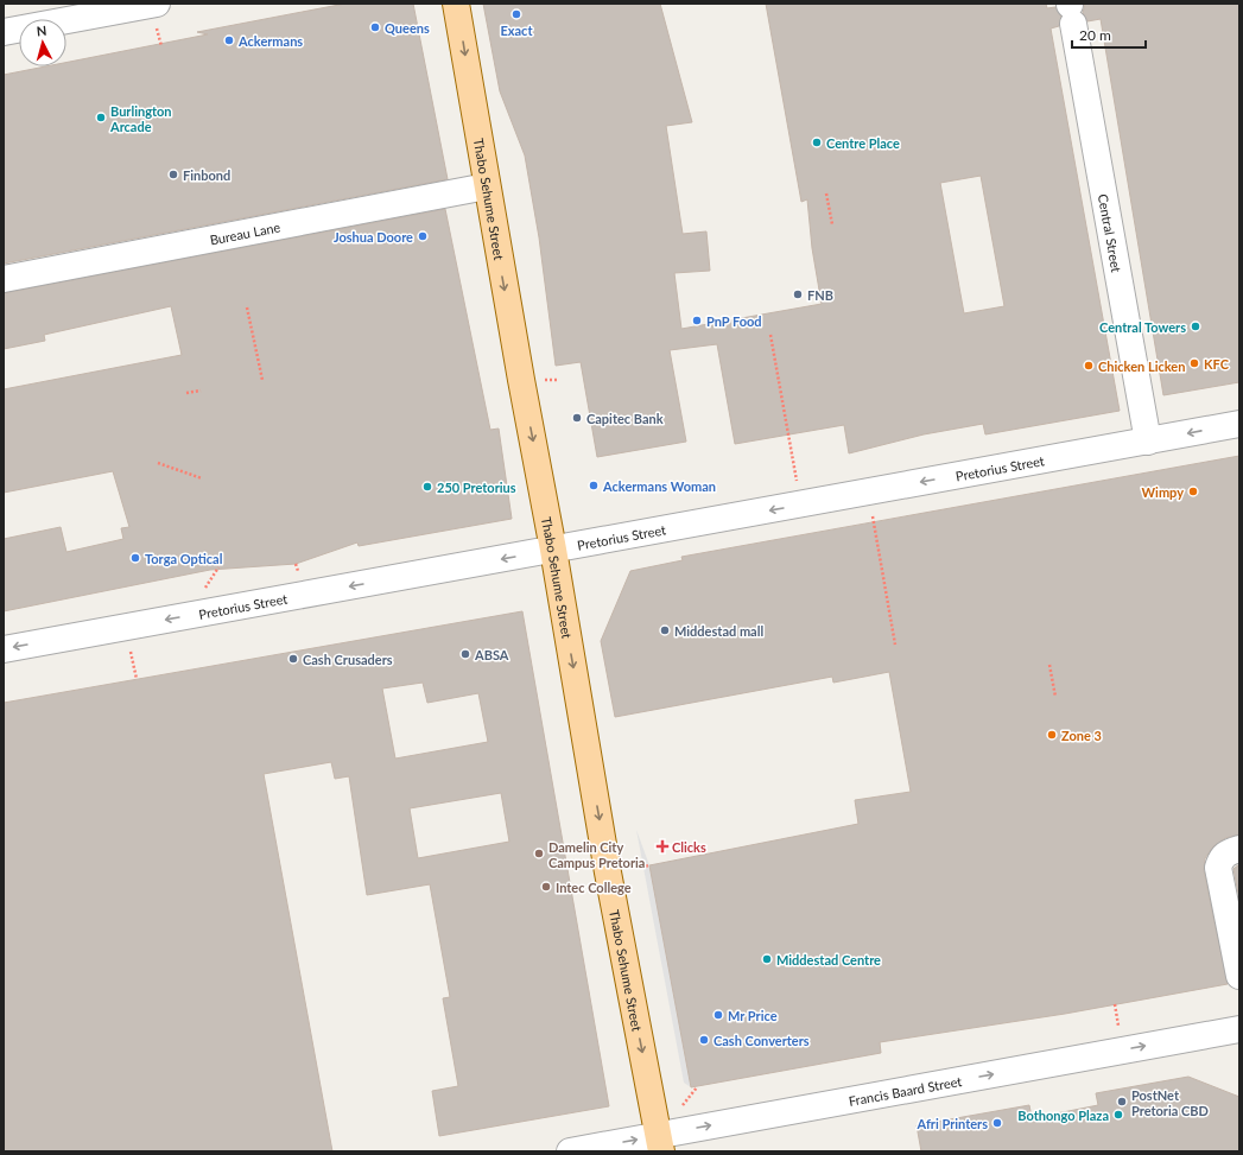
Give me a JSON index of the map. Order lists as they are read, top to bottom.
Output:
{
  "streets": {
    "main road": ["Thabo Sehume Street"],
    "street": [
      "Central Street",
      "Bureau Lane",
      "Pretorius Street",
      "Francis Baard Street"
    ]
  },
  "crossings": [
    ["Thabo Sehume Street", "Bureau Lane"],
    ["Thabo Sehume Street", "Pretorius Street"],
    ["Thabo Sehume Street", "Francis Baard Street"],
    ["Central Street", "Pretorius Street"]
  ],
  "one_way": ["Thabo Sehume Street", "Pretorius Street", "Francis Baard Street"],
  "places": {
    "other": [
      "Exact",
      "Queens",
      "Ackermans",
      "Burlington Arcade",
      "Centre Place",
      "Finbond",
      "Joshua Doore",
      "FNB",
      "PnP Food",
      "Central Towers",
      "KFC",
      "Chicken Licken",
      "Capitec Bank",
      "Ackermans Woman",
      "250 Pretorius",
      "Wimpy",
      "Torga Optical",
      "Middestad mall",
      "ABSA",
      "Cash Crusaders",
      "Zone 3",
      "Damelin City Campus Pretoria",
      "Intec College",
      "Middestad Centre",
      "Mr Price",
      "Cash Converters",
      "PostNet Pretoria CBD",
      "Bothongo Plaza",
      "Afri Printers"
    ],
    "health": ["Clicks"]
  },
  "scale_bar": "20 m",
  "north": "top"
}
